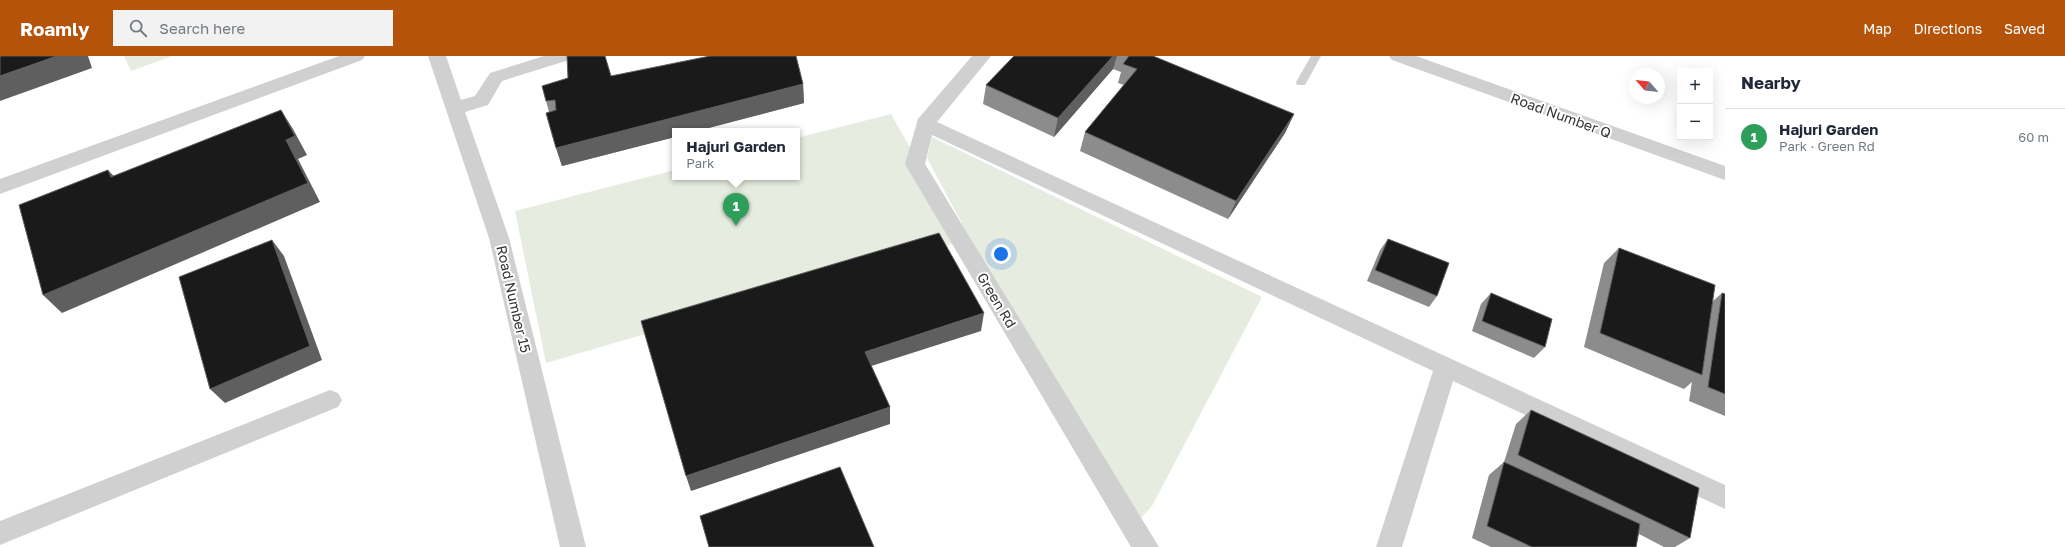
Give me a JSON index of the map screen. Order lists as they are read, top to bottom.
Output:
{
  "streets": {
    "street": ["Road Number Q", "Road Number 15", "Green Rd"]
  },
  "north": "top left",
  "page": {
    "header": "Roamly",
    "search": "Search here",
    "nav": ["Map", "Directions", "Saved"],
    "heading": "Nearby",
    "map_buttons": ["+", "−"],
    "list": [
      {
        "mark": "1",
        "name": "Hajuri Garden",
        "note": "Park · Green Rd",
        "value": "60 m"
      }
    ],
    "popup": ["Hajuri Garden", "Park"],
    "pins": "1"
  }
}
